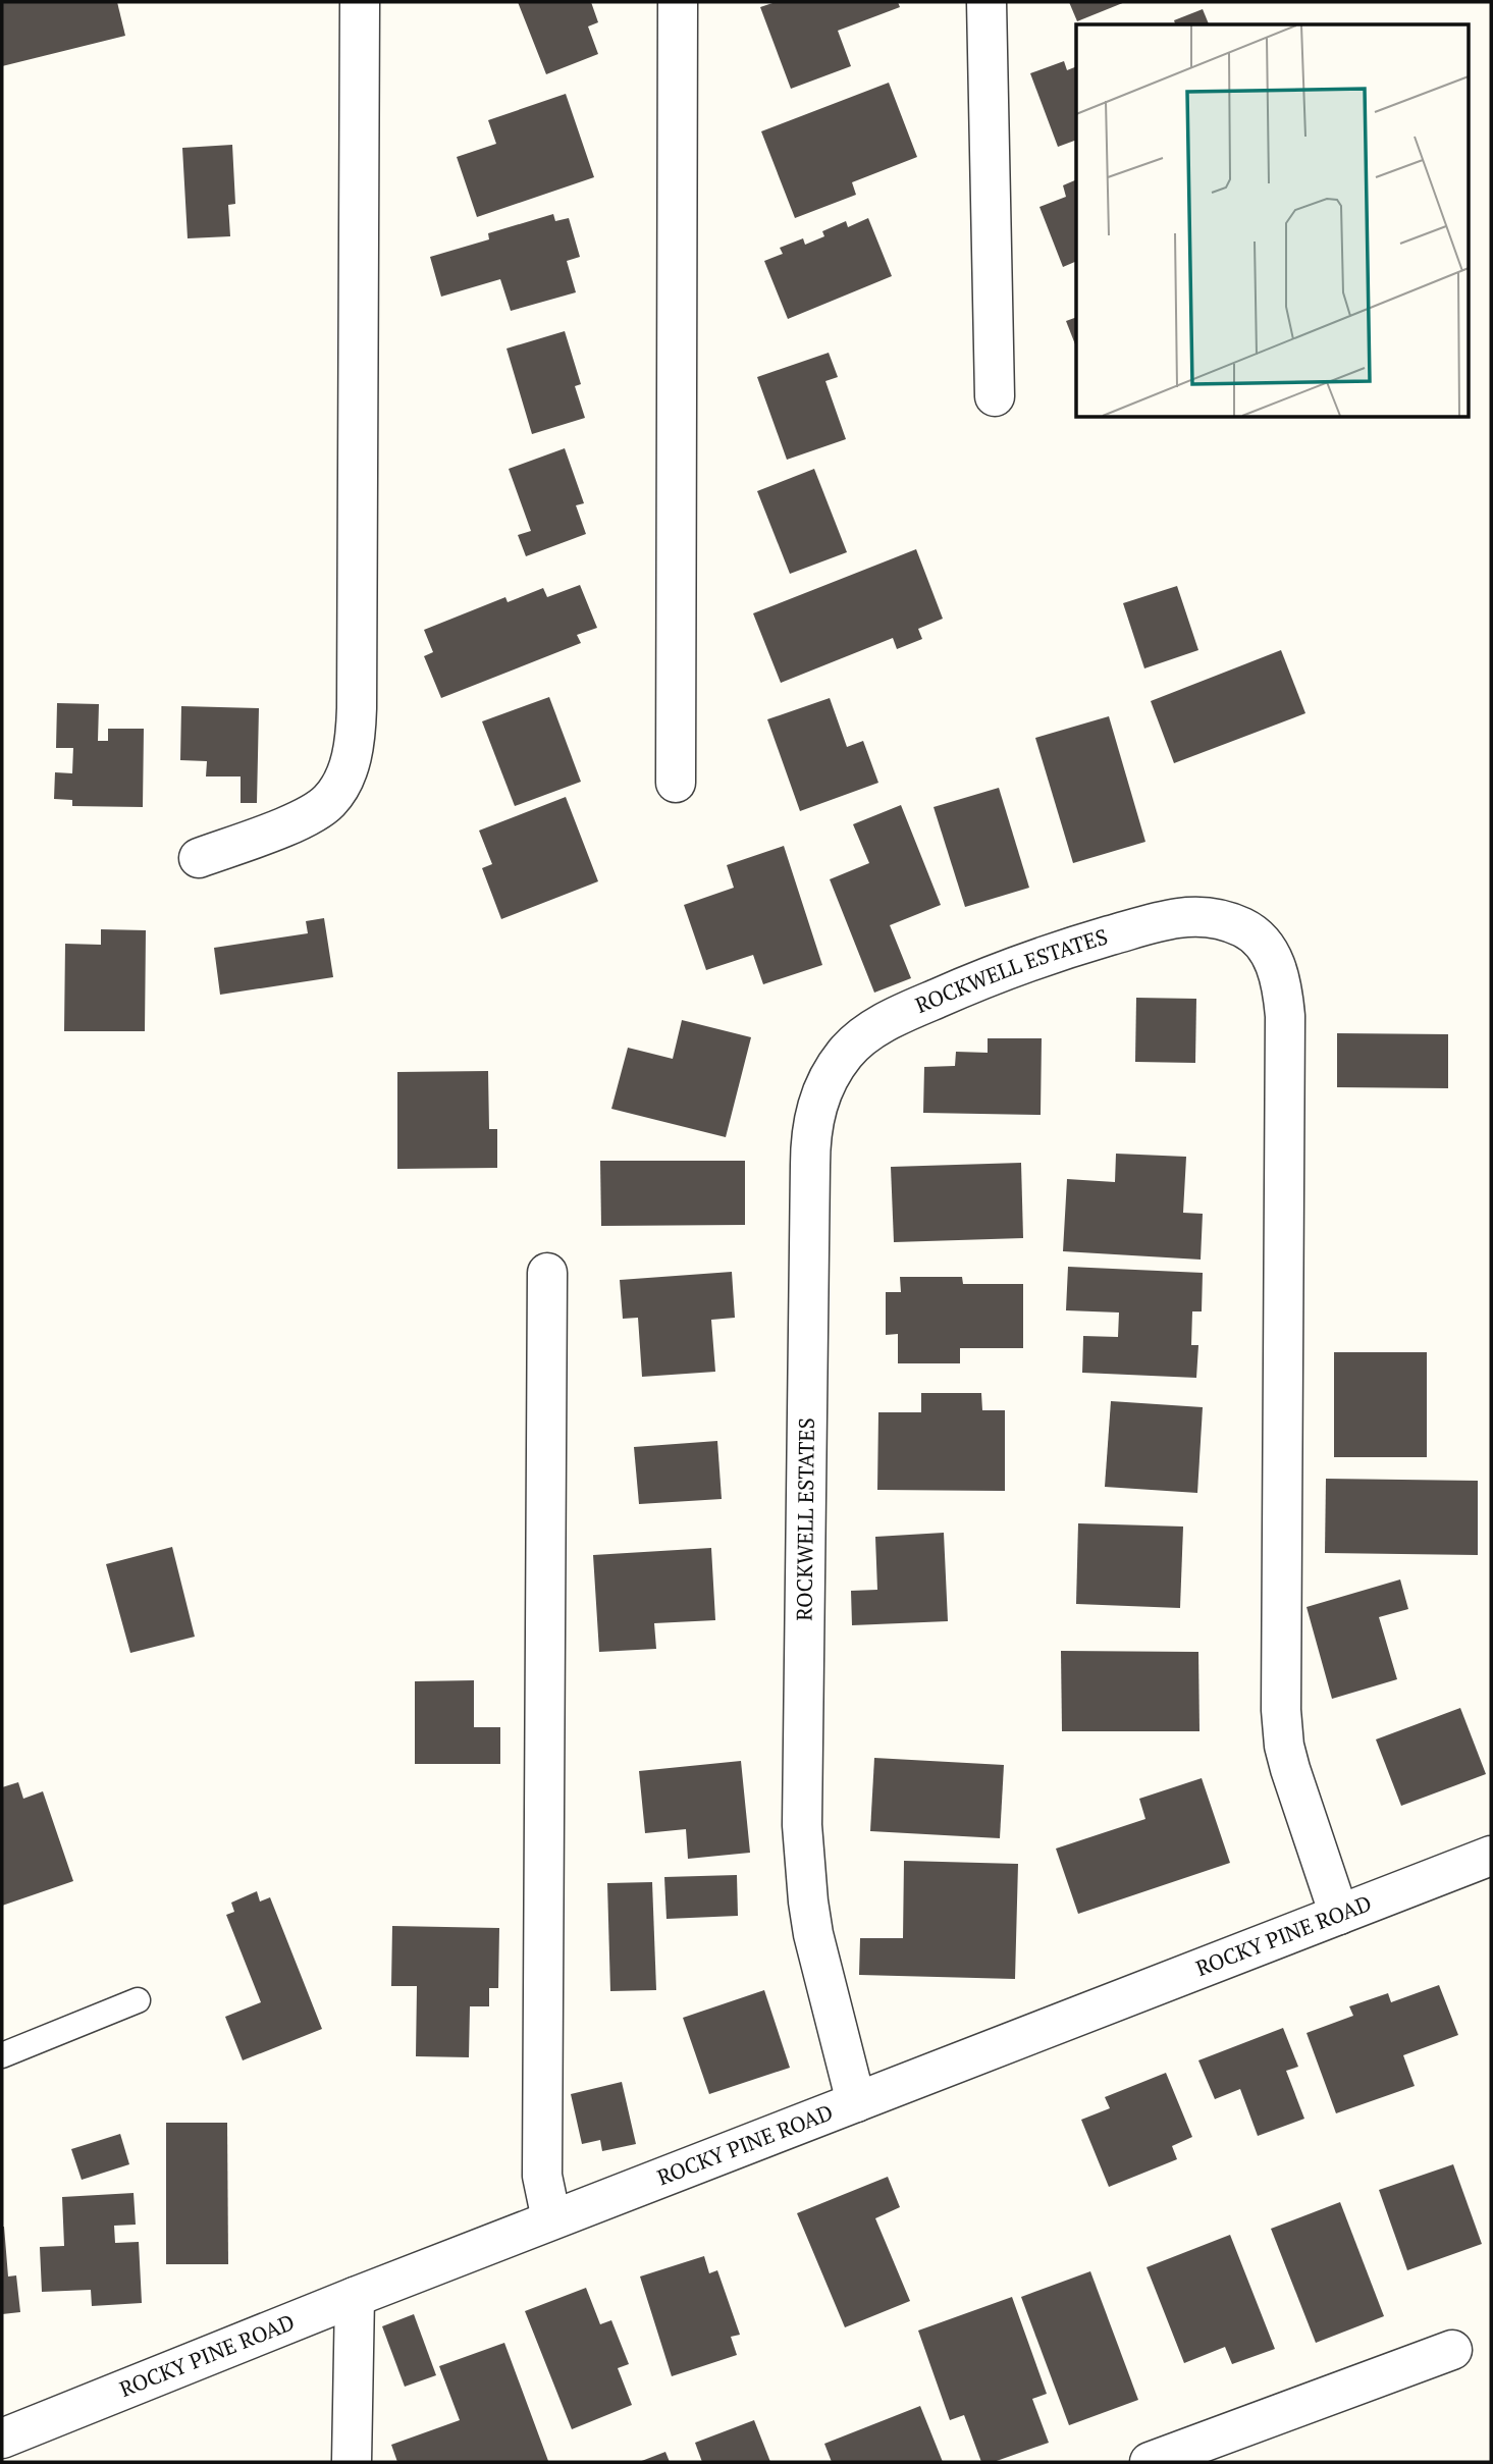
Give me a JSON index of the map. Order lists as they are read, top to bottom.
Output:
{
  "streets": {
    "street": ["ROCKWELL ESTATES", "ROCKY PINE ROAD"]
  },
  "crossings": [
    ["ROCKWELL ESTATES", "ROCKY PINE ROAD"]
  ]
}
